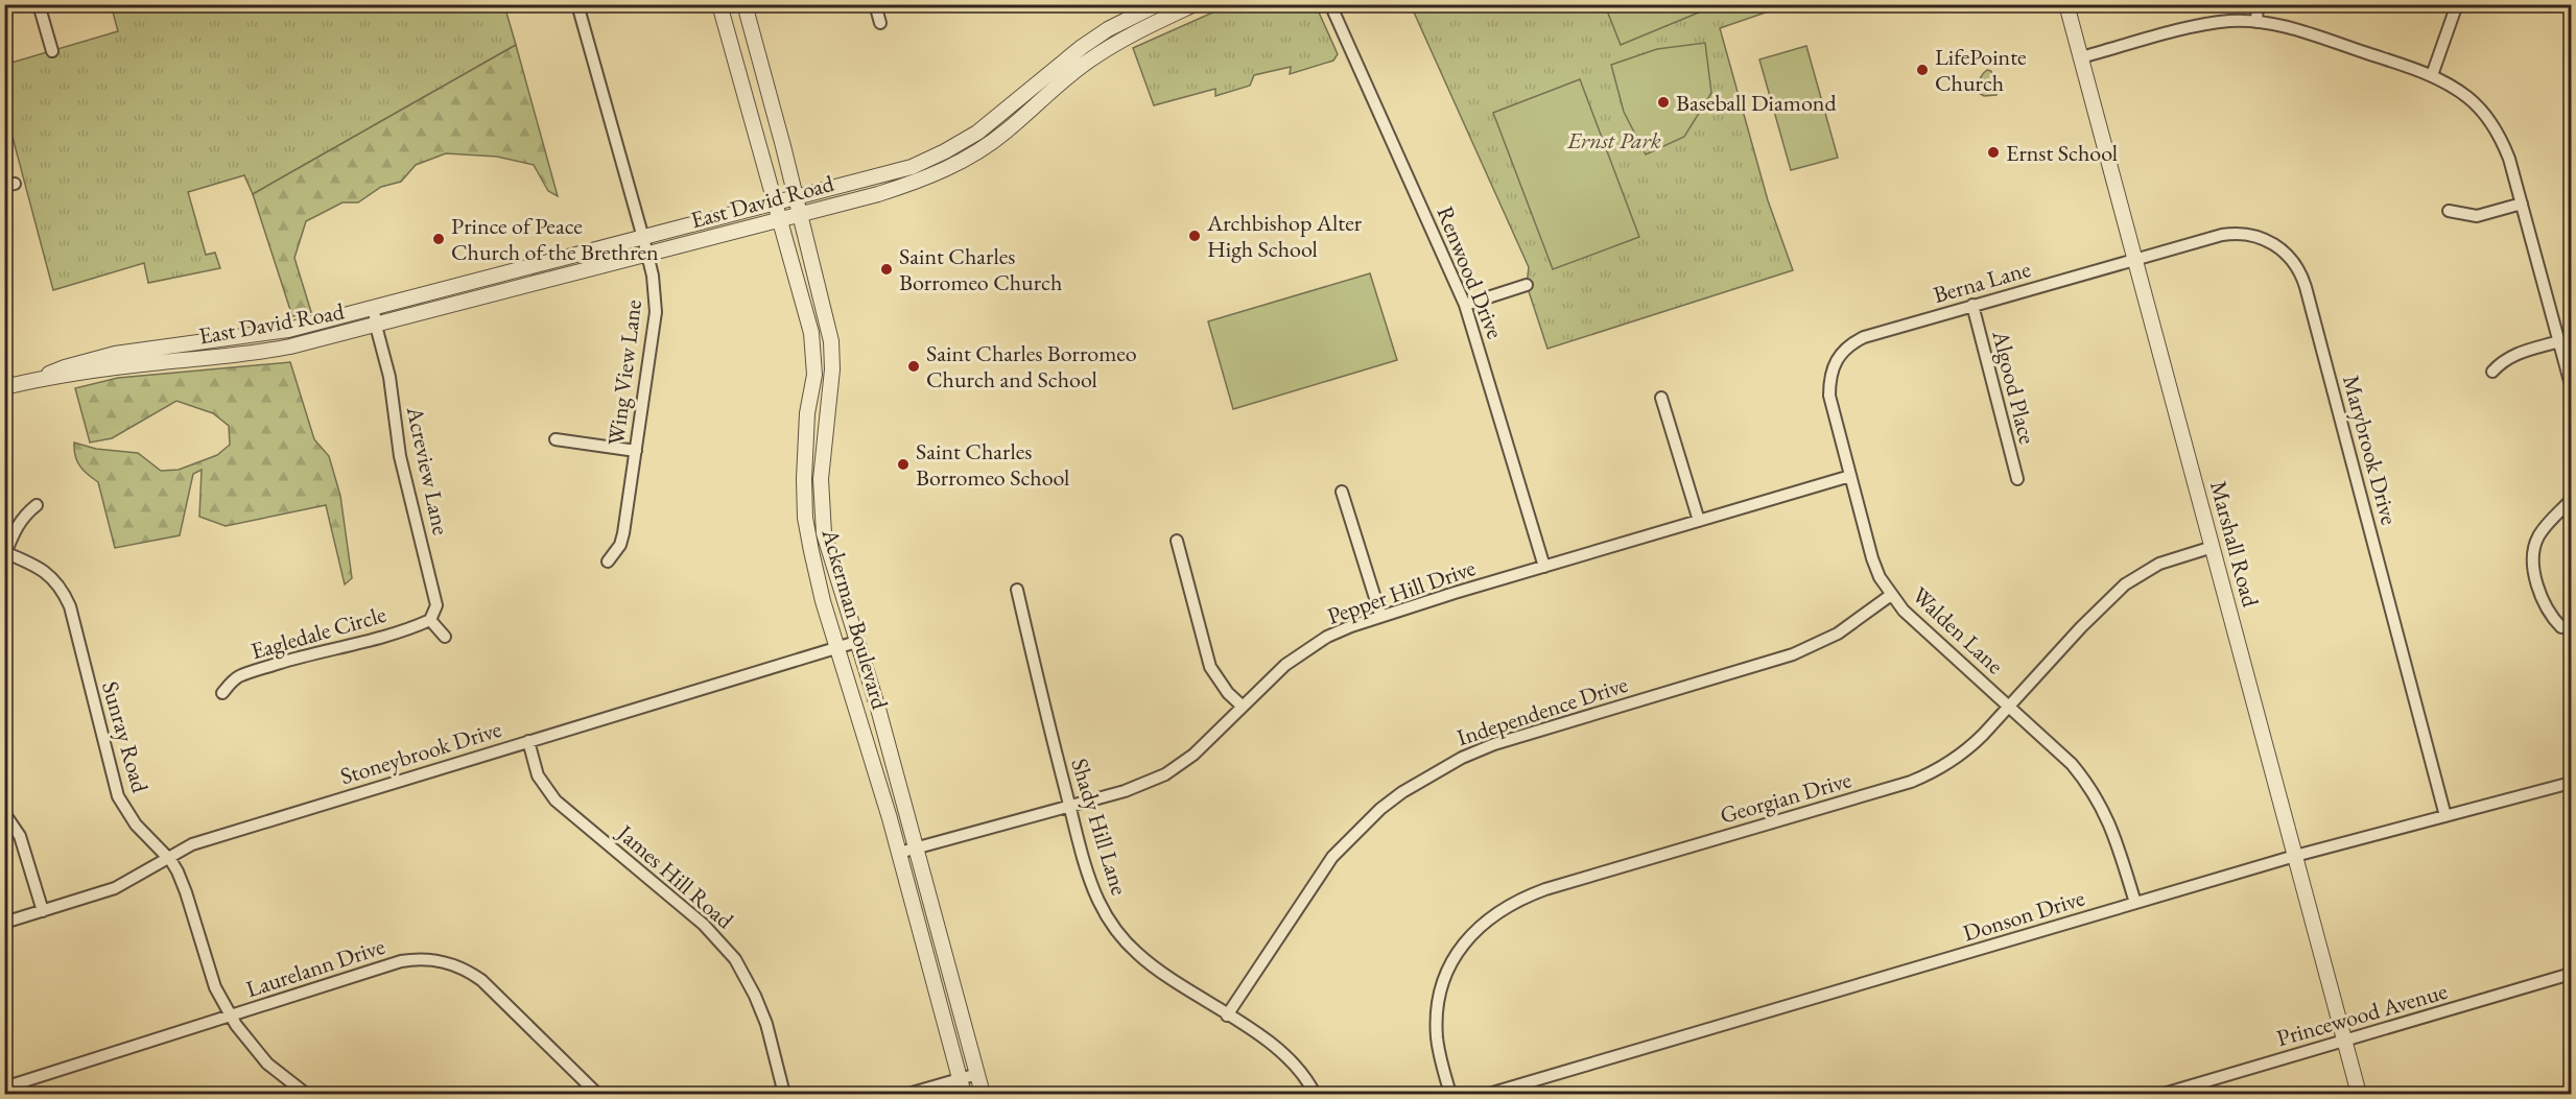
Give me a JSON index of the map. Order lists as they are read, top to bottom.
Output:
{
  "streets": {
    "street": [
      "East David Road",
      "Renwood Drive",
      "Berna Lane",
      "Wing View Lane",
      "Algood Place",
      "Marybrook Drive",
      "Acreview Lane",
      "Marshall Road",
      "Pepper Hill Drive",
      "Ackerman Boulevard",
      "Walden Lane",
      "Eagledale Circle",
      "Independence Drive",
      "Sunray Road",
      "Stoneybrook Drive",
      "Georgian Drive",
      "Shady Hill Lane",
      "James Hill Road",
      "Donson Drive",
      "Laurelann Drive",
      "Princewood Avenue"
    ]
  },
  "crossings": [
    ["East David Road", "Wing View Lane"],
    ["East David Road", "Acreview Lane"],
    ["East David Road", "Ackerman Boulevard"],
    ["Renwood Drive", "Pepper Hill Drive"],
    ["Berna Lane", "Algood Place"],
    ["Berna Lane", "Marybrook Drive"],
    ["Berna Lane", "Marshall Road"],
    ["Berna Lane", "Walden Lane"],
    ["Marybrook Drive", "Marshall Road"],
    ["Marybrook Drive", "Donson Drive"],
    ["Acreview Lane", "Eagledale Circle"],
    ["Marshall Road", "Georgian Drive"],
    ["Marshall Road", "Donson Drive"],
    ["Marshall Road", "Princewood Avenue"],
    ["Pepper Hill Drive", "Ackerman Boulevard"],
    ["Pepper Hill Drive", "Walden Lane"],
    ["Pepper Hill Drive", "Shady Hill Lane"],
    ["Ackerman Boulevard", "Stoneybrook Drive"],
    ["Walden Lane", "Independence Drive"],
    ["Walden Lane", "Georgian Drive"],
    ["Walden Lane", "Donson Drive"],
    ["Independence Drive", "Shady Hill Lane"],
    ["Sunray Road", "Stoneybrook Drive"],
    ["Sunray Road", "Laurelann Drive"],
    ["Stoneybrook Drive", "James Hill Road"]
  ],
  "parks": ["Ernst Park"],
  "places": [
    "LifePointe Church",
    "Baseball Diamond",
    "Ernst School",
    "Archbishop Alter High School",
    "Prince of Peace Church of the Brethren",
    "Saint Charles Borromeo Church",
    "Saint Charles Borromeo Church and School",
    "Saint Charles Borromeo School"
  ]
}
